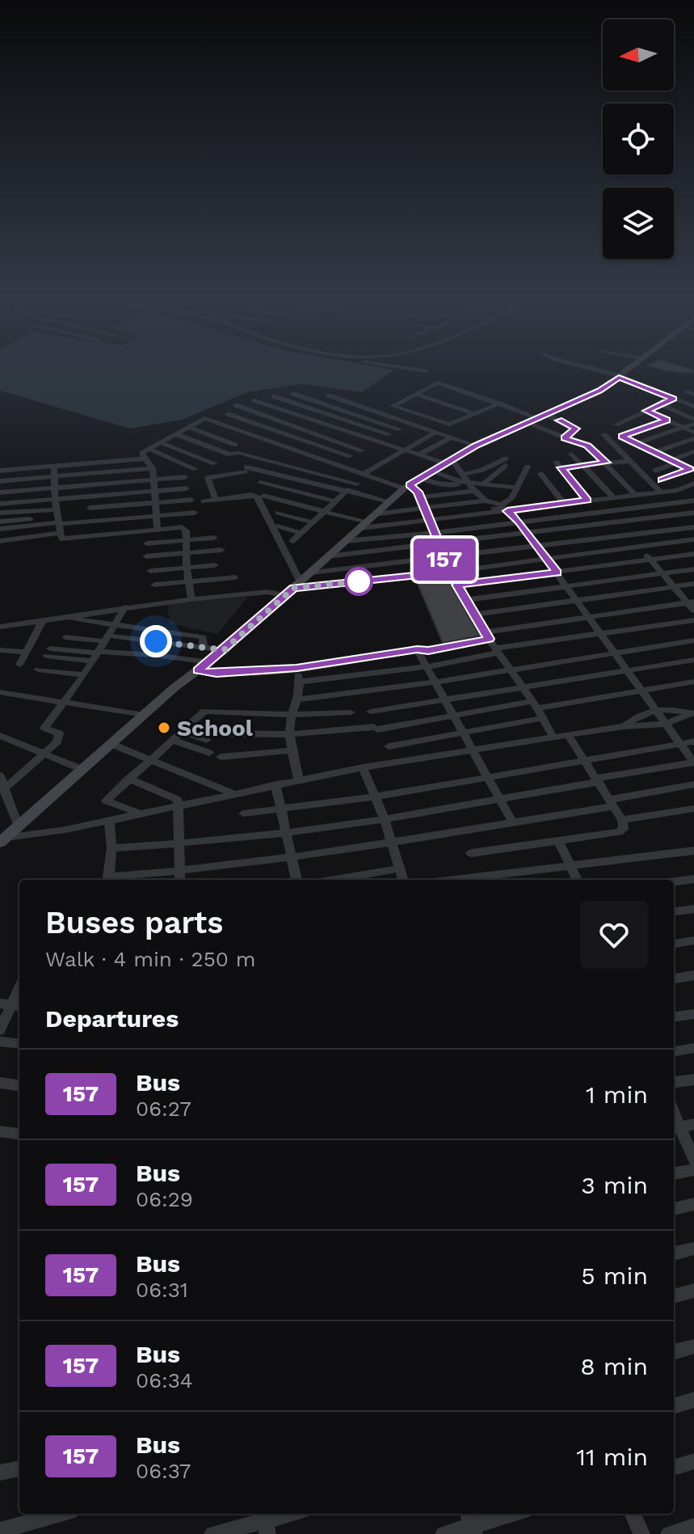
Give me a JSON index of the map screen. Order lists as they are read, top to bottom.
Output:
{
  "places": ["School"],
  "lines": ["bus line 157"],
  "north": "left",
  "page": {
    "on_map": "157",
    "heading": [
      ["Buses parts", "Walk · 4 min · 250 m"],
      "Departures"
    ],
    "list": [
      {
        "mark": "157",
        "name": "Bus",
        "note": "06:27",
        "value": "1 min"
      },
      {
        "mark": "157",
        "name": "Bus",
        "note": "06:29",
        "value": "3 min"
      },
      {
        "mark": "157",
        "name": "Bus",
        "note": "06:31",
        "value": "5 min"
      },
      {
        "mark": "157",
        "name": "Bus",
        "note": "06:34",
        "value": "8 min"
      },
      {
        "mark": "157",
        "name": "Bus",
        "note": "06:37",
        "value": "11 min"
      }
    ]
  }
}
